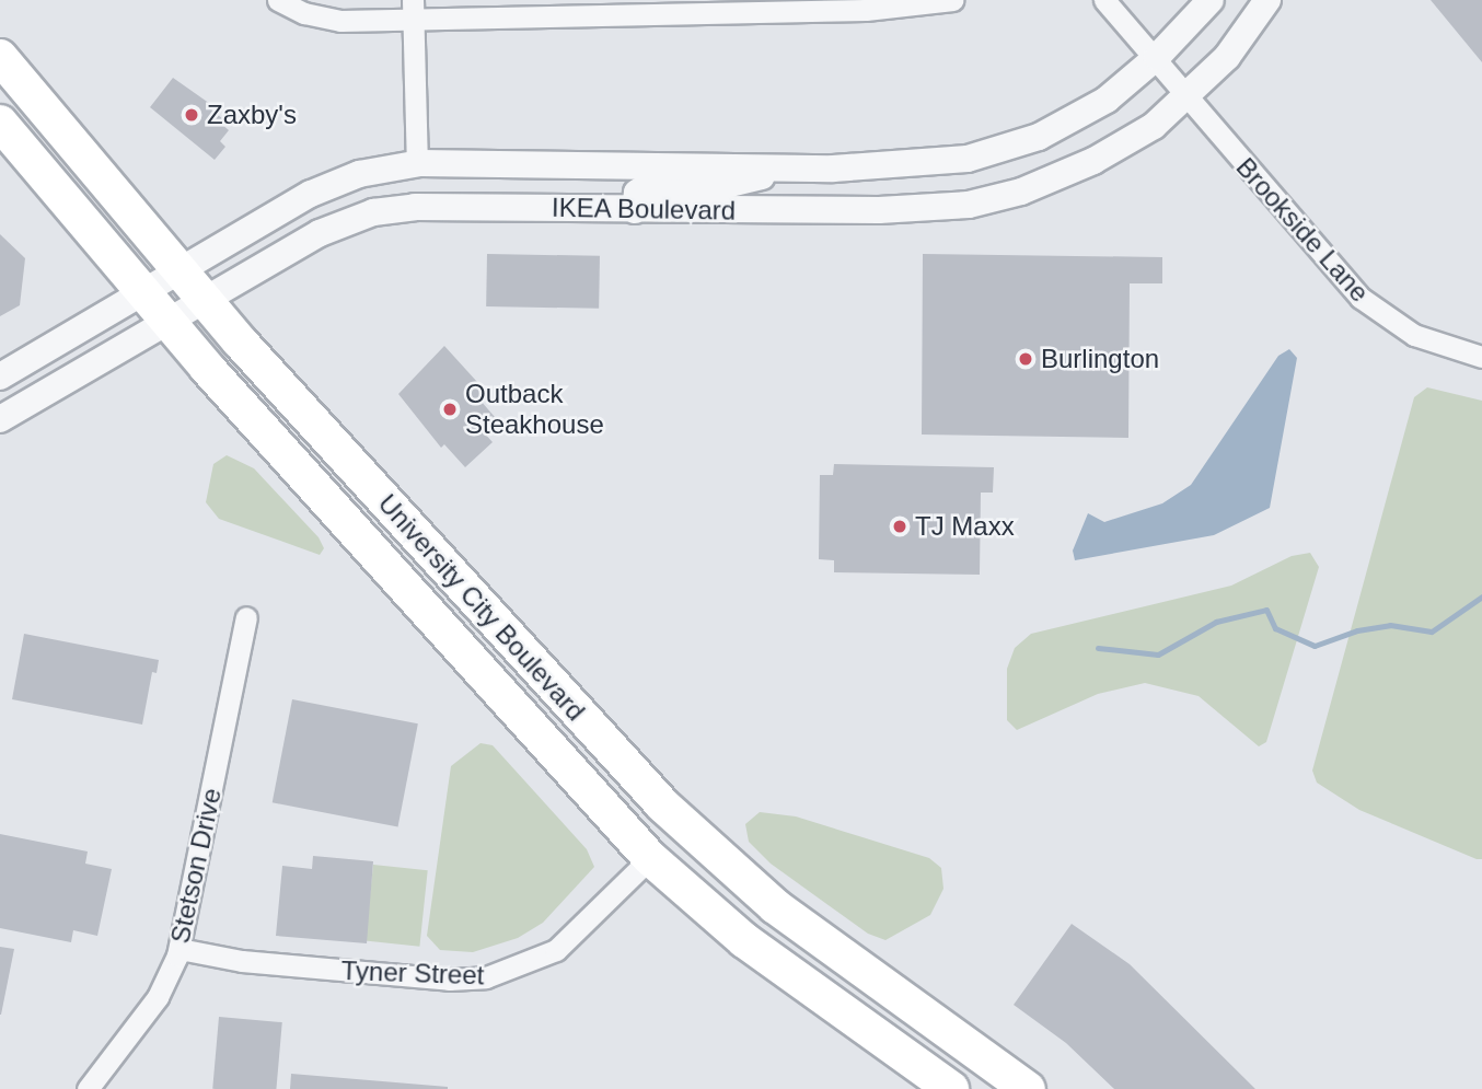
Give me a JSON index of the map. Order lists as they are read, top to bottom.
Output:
{
  "streets": {
    "main road": ["University City Boulevard"],
    "street": [
      "IKEA Boulevard",
      "Brookside Lane",
      "Stetson Drive",
      "Tyner Street"
    ]
  },
  "crossings": [
    ["IKEA Boulevard", "Brookside Lane"],
    ["IKEA Boulevard", "University City Boulevard"],
    ["University City Boulevard", "Tyner Street"],
    ["Stetson Drive", "Tyner Street"]
  ],
  "places": [
    "Zaxby's",
    "Burlington",
    "Outback Steakhouse",
    "TJ Maxx"
  ]
}
